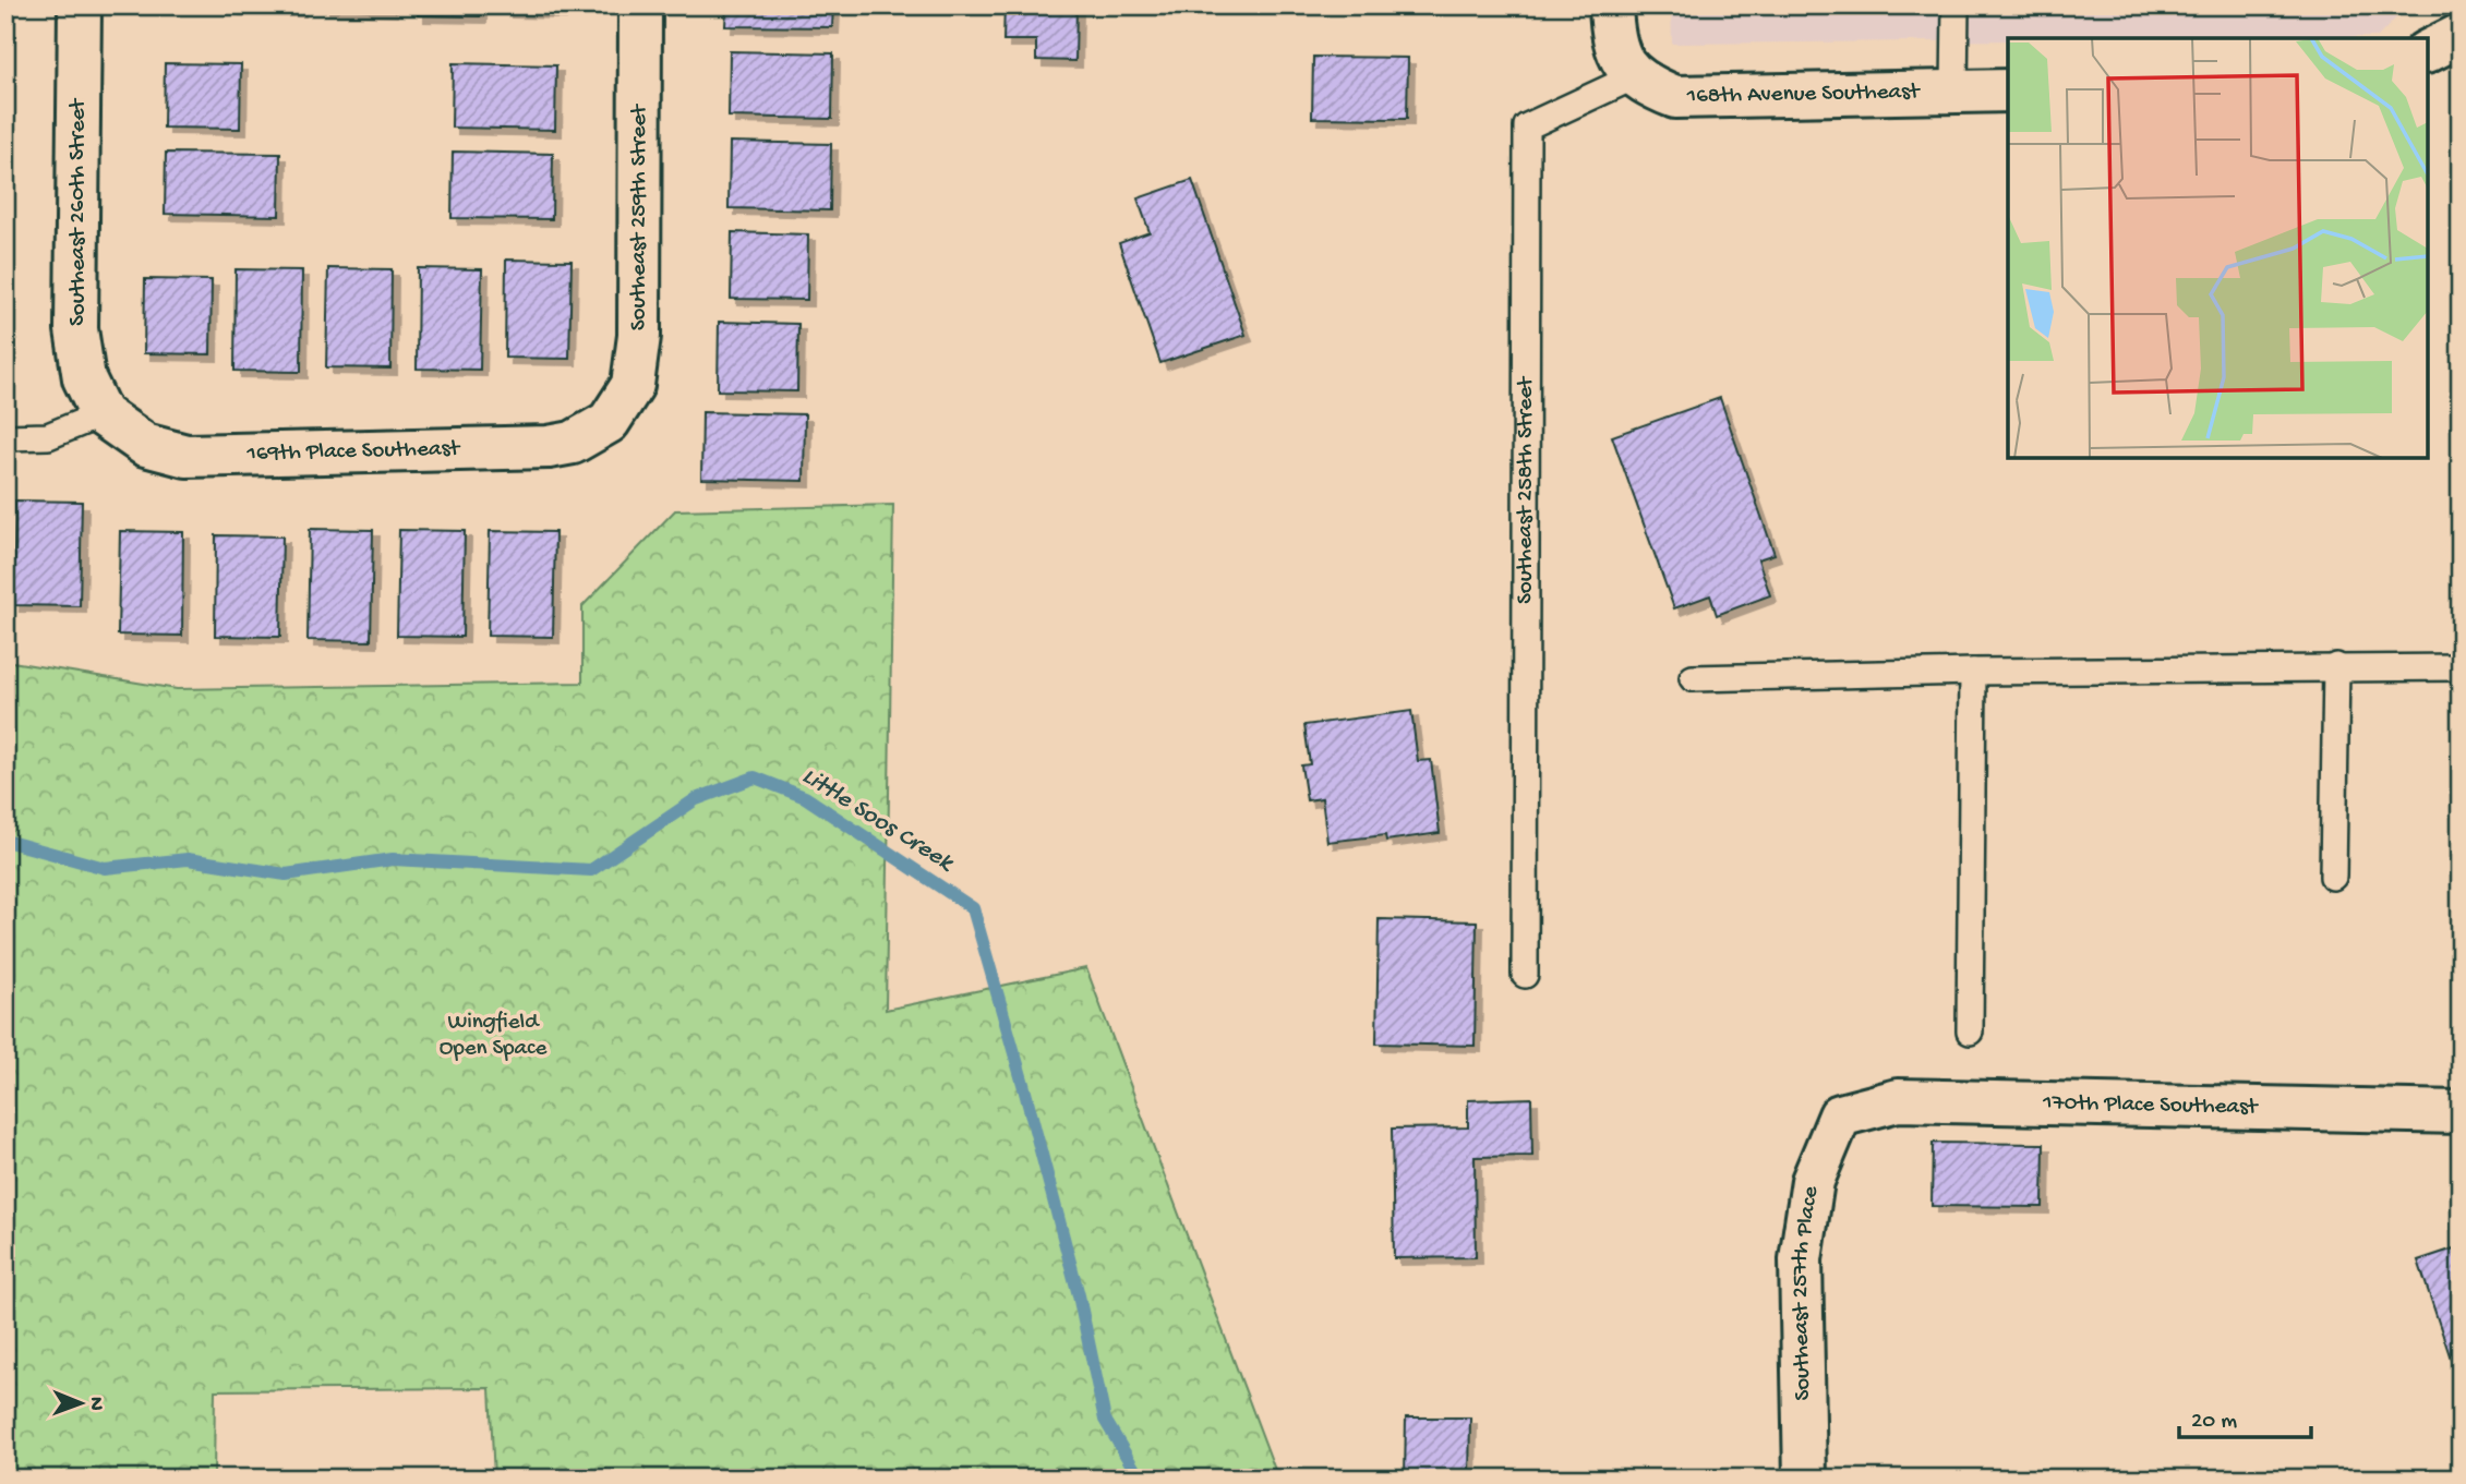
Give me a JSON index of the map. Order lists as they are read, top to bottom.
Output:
{
  "streets": {
    "street": [
      "168th Avenue Southeast",
      "Southeast 260th Street",
      "Southeast 259th Street",
      "169th Place Southeast",
      "170th Place Southeast",
      "Southeast 257th Place"
    ],
    "lane": ["Southeast 258th Street"]
  },
  "crossings": [
    ["168th Avenue Southeast", "Southeast 258th Street"],
    ["Southeast 260th Street", "169th Place Southeast"],
    ["Southeast 259th Street", "169th Place Southeast"],
    ["170th Place Southeast", "Southeast 257th Place"]
  ],
  "water": ["Little Soos Creek"],
  "parks": ["Wingfield Open Space"],
  "scale_bar": "20 m",
  "north": "right"
}
